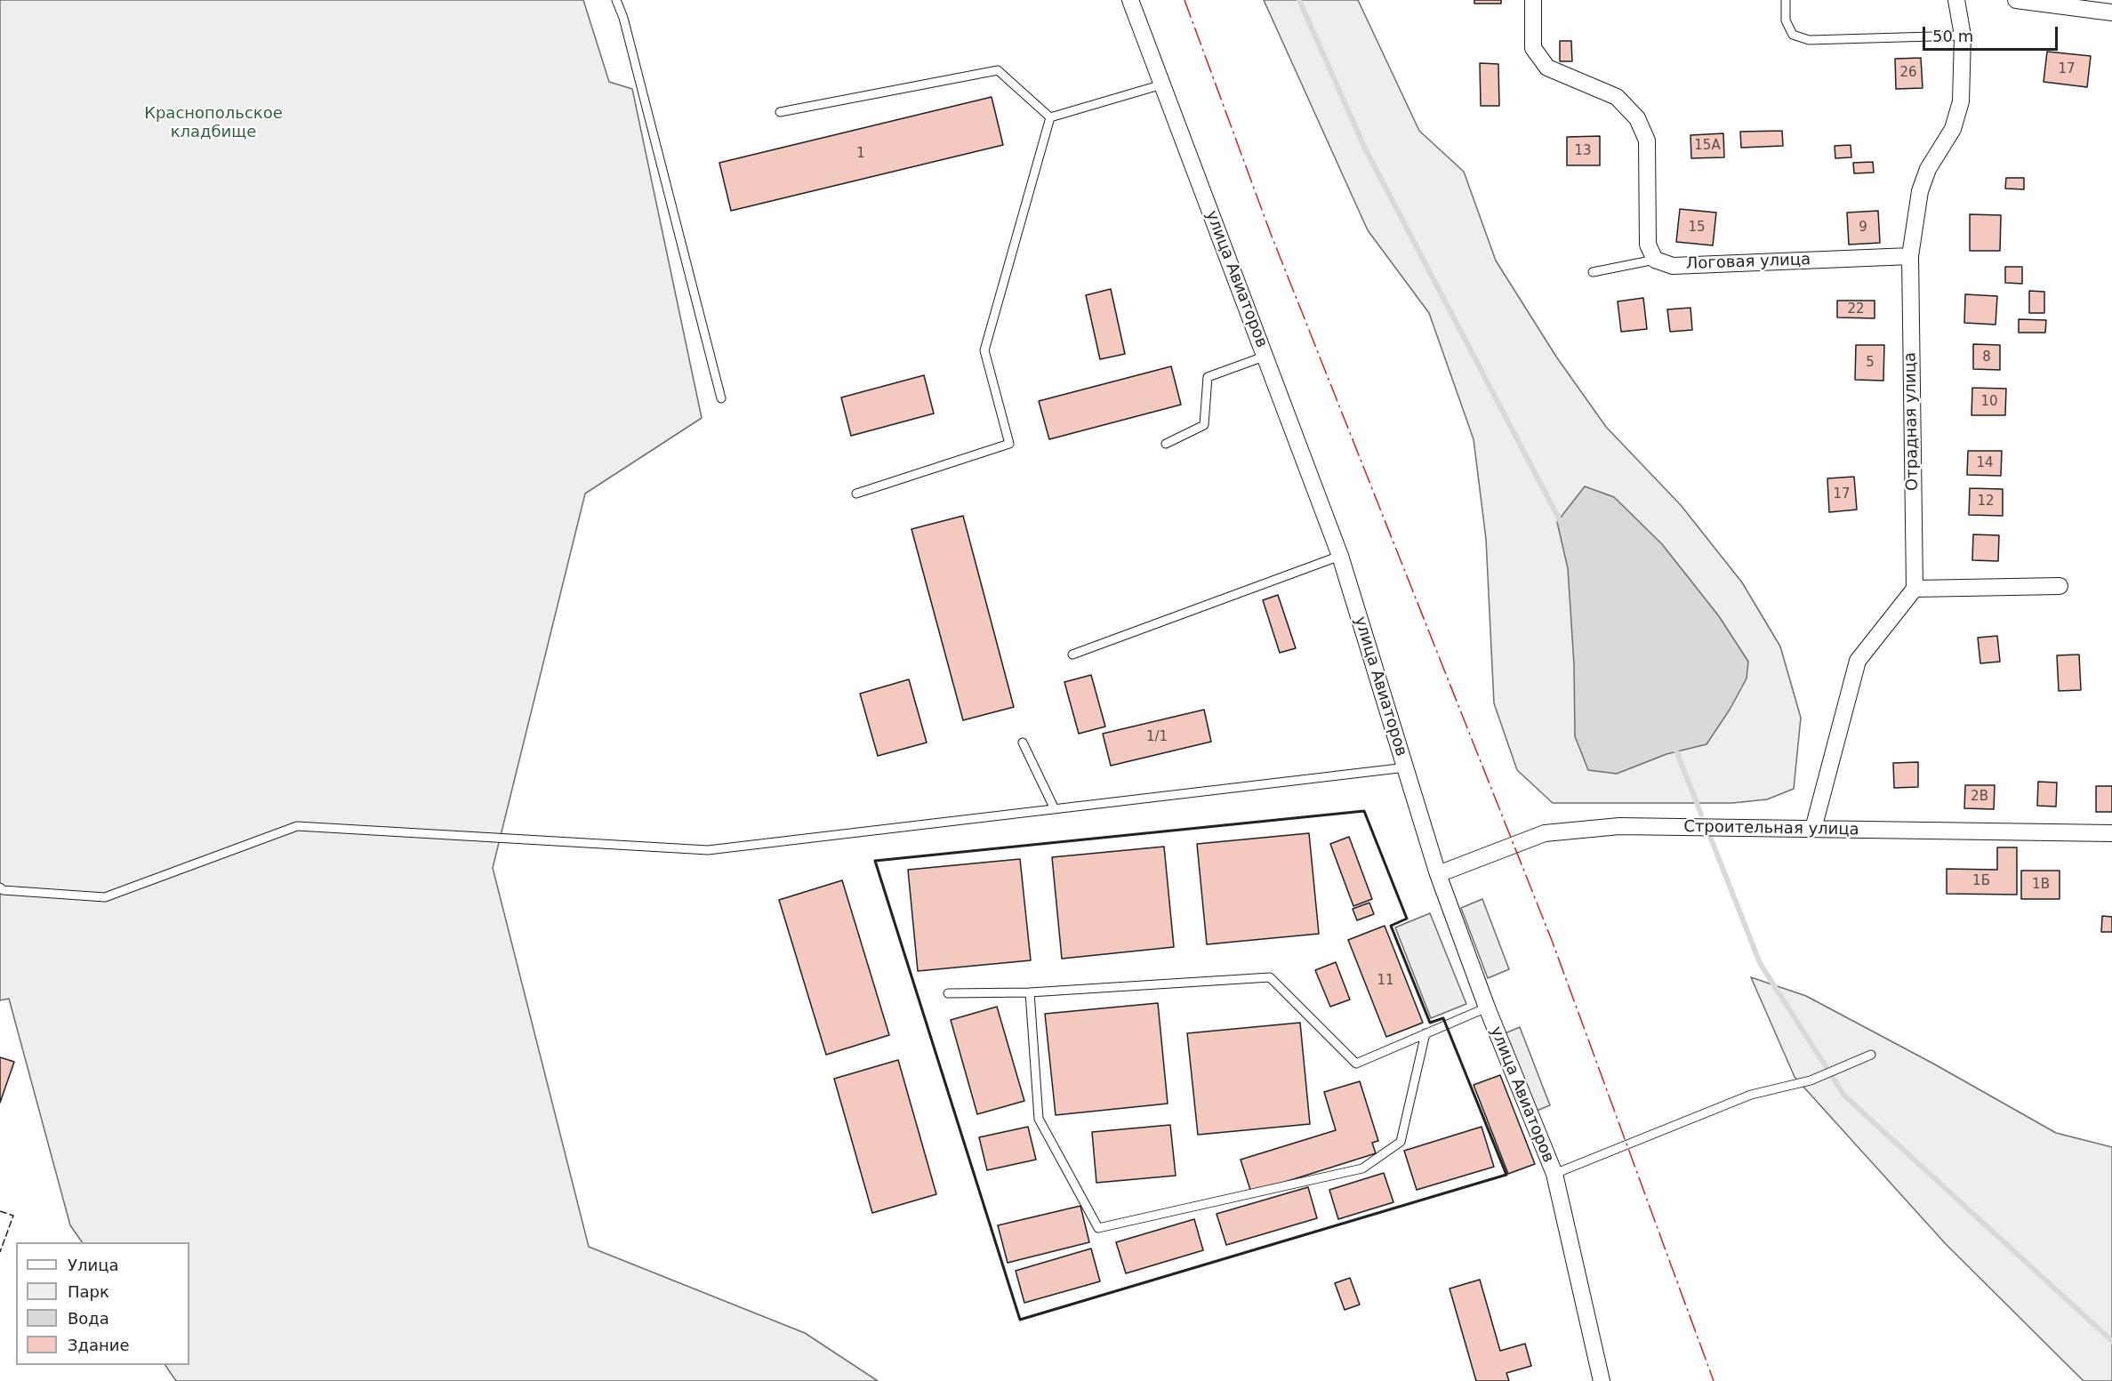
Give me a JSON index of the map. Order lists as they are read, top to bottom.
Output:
{
  "streets": {
    "street": [
      "Логовая улица",
      "улица Авиаторов",
      "Отрадная улица",
      "Строительная улица"
    ]
  },
  "crossings": [
    ["Логовая улица", "Отрадная улица"],
    ["улица Авиаторов", "Строительная улица"]
  ],
  "parks": ["Краснопольское кладбище"],
  "house_numbers": [
    "17",
    "26",
    "15А",
    "13",
    "1",
    "15",
    "9",
    "22",
    "8",
    "5",
    "10",
    "14",
    "17",
    "12",
    "1/1",
    "2В",
    "1Б",
    "1В",
    "11"
  ],
  "legend": [
    "Улица",
    "Парк",
    "Вода",
    "Здание"
  ],
  "scale_bar": "50 m"
}
